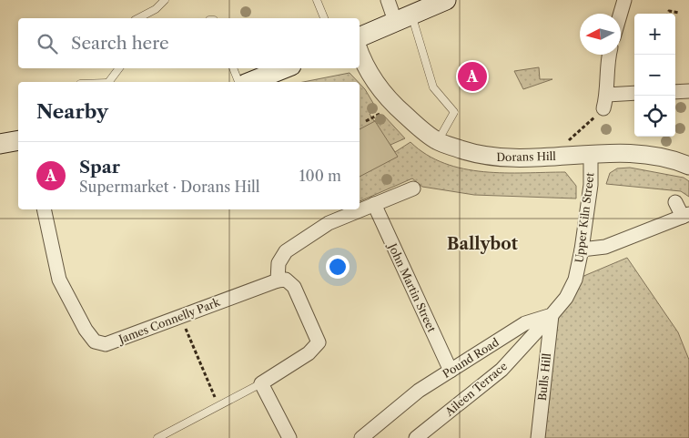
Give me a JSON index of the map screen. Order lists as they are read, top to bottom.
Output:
{
  "streets": {
    "street": [
      "Dorans Hill",
      "Upper Kiln Street",
      "John Martin Street",
      "James Connelly Park",
      "Pound Road",
      "Bulls Hill",
      "Aileen Terrace"
    ]
  },
  "crossings": [
    ["Dorans Hill", "Upper Kiln Street"],
    ["Upper Kiln Street", "Pound Road"],
    ["Upper Kiln Street", "Bulls Hill"],
    ["Upper Kiln Street", "Aileen Terrace"],
    ["John Martin Street", "Pound Road"],
    ["Pound Road", "Bulls Hill"],
    ["Pound Road", "Aileen Terrace"],
    ["Bulls Hill", "Aileen Terrace"]
  ],
  "districts": ["Ballybot"],
  "north": "left",
  "page": {
    "map_buttons": ["+", "−"],
    "search": "Search here",
    "pins": "A",
    "heading": "Nearby",
    "list": [
      {
        "mark": "A",
        "name": "Spar",
        "note": "Supermarket · Dorans Hill",
        "value": "100 m"
      }
    ]
  }
}
